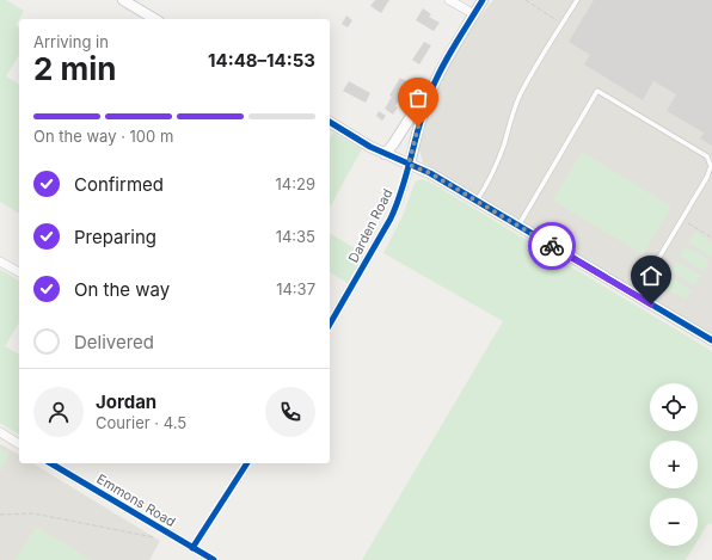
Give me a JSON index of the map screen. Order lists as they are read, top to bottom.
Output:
{
  "streets": {
    "street": ["Darden Road", "Emmons Road"]
  },
  "page": {
    "heading": ["2 min", "Arriving in", "14:48–14:53"],
    "panel": ["Jordan", "Courier · 4.5"],
    "bar": "On the way · 100 m",
    "list": [
      ["Confirmed", "14:29"],
      ["Preparing", "14:35"],
      ["On the way", "14:37"],
      "Delivered"
    ],
    "map_buttons": ["+", "−"]
  }
}
